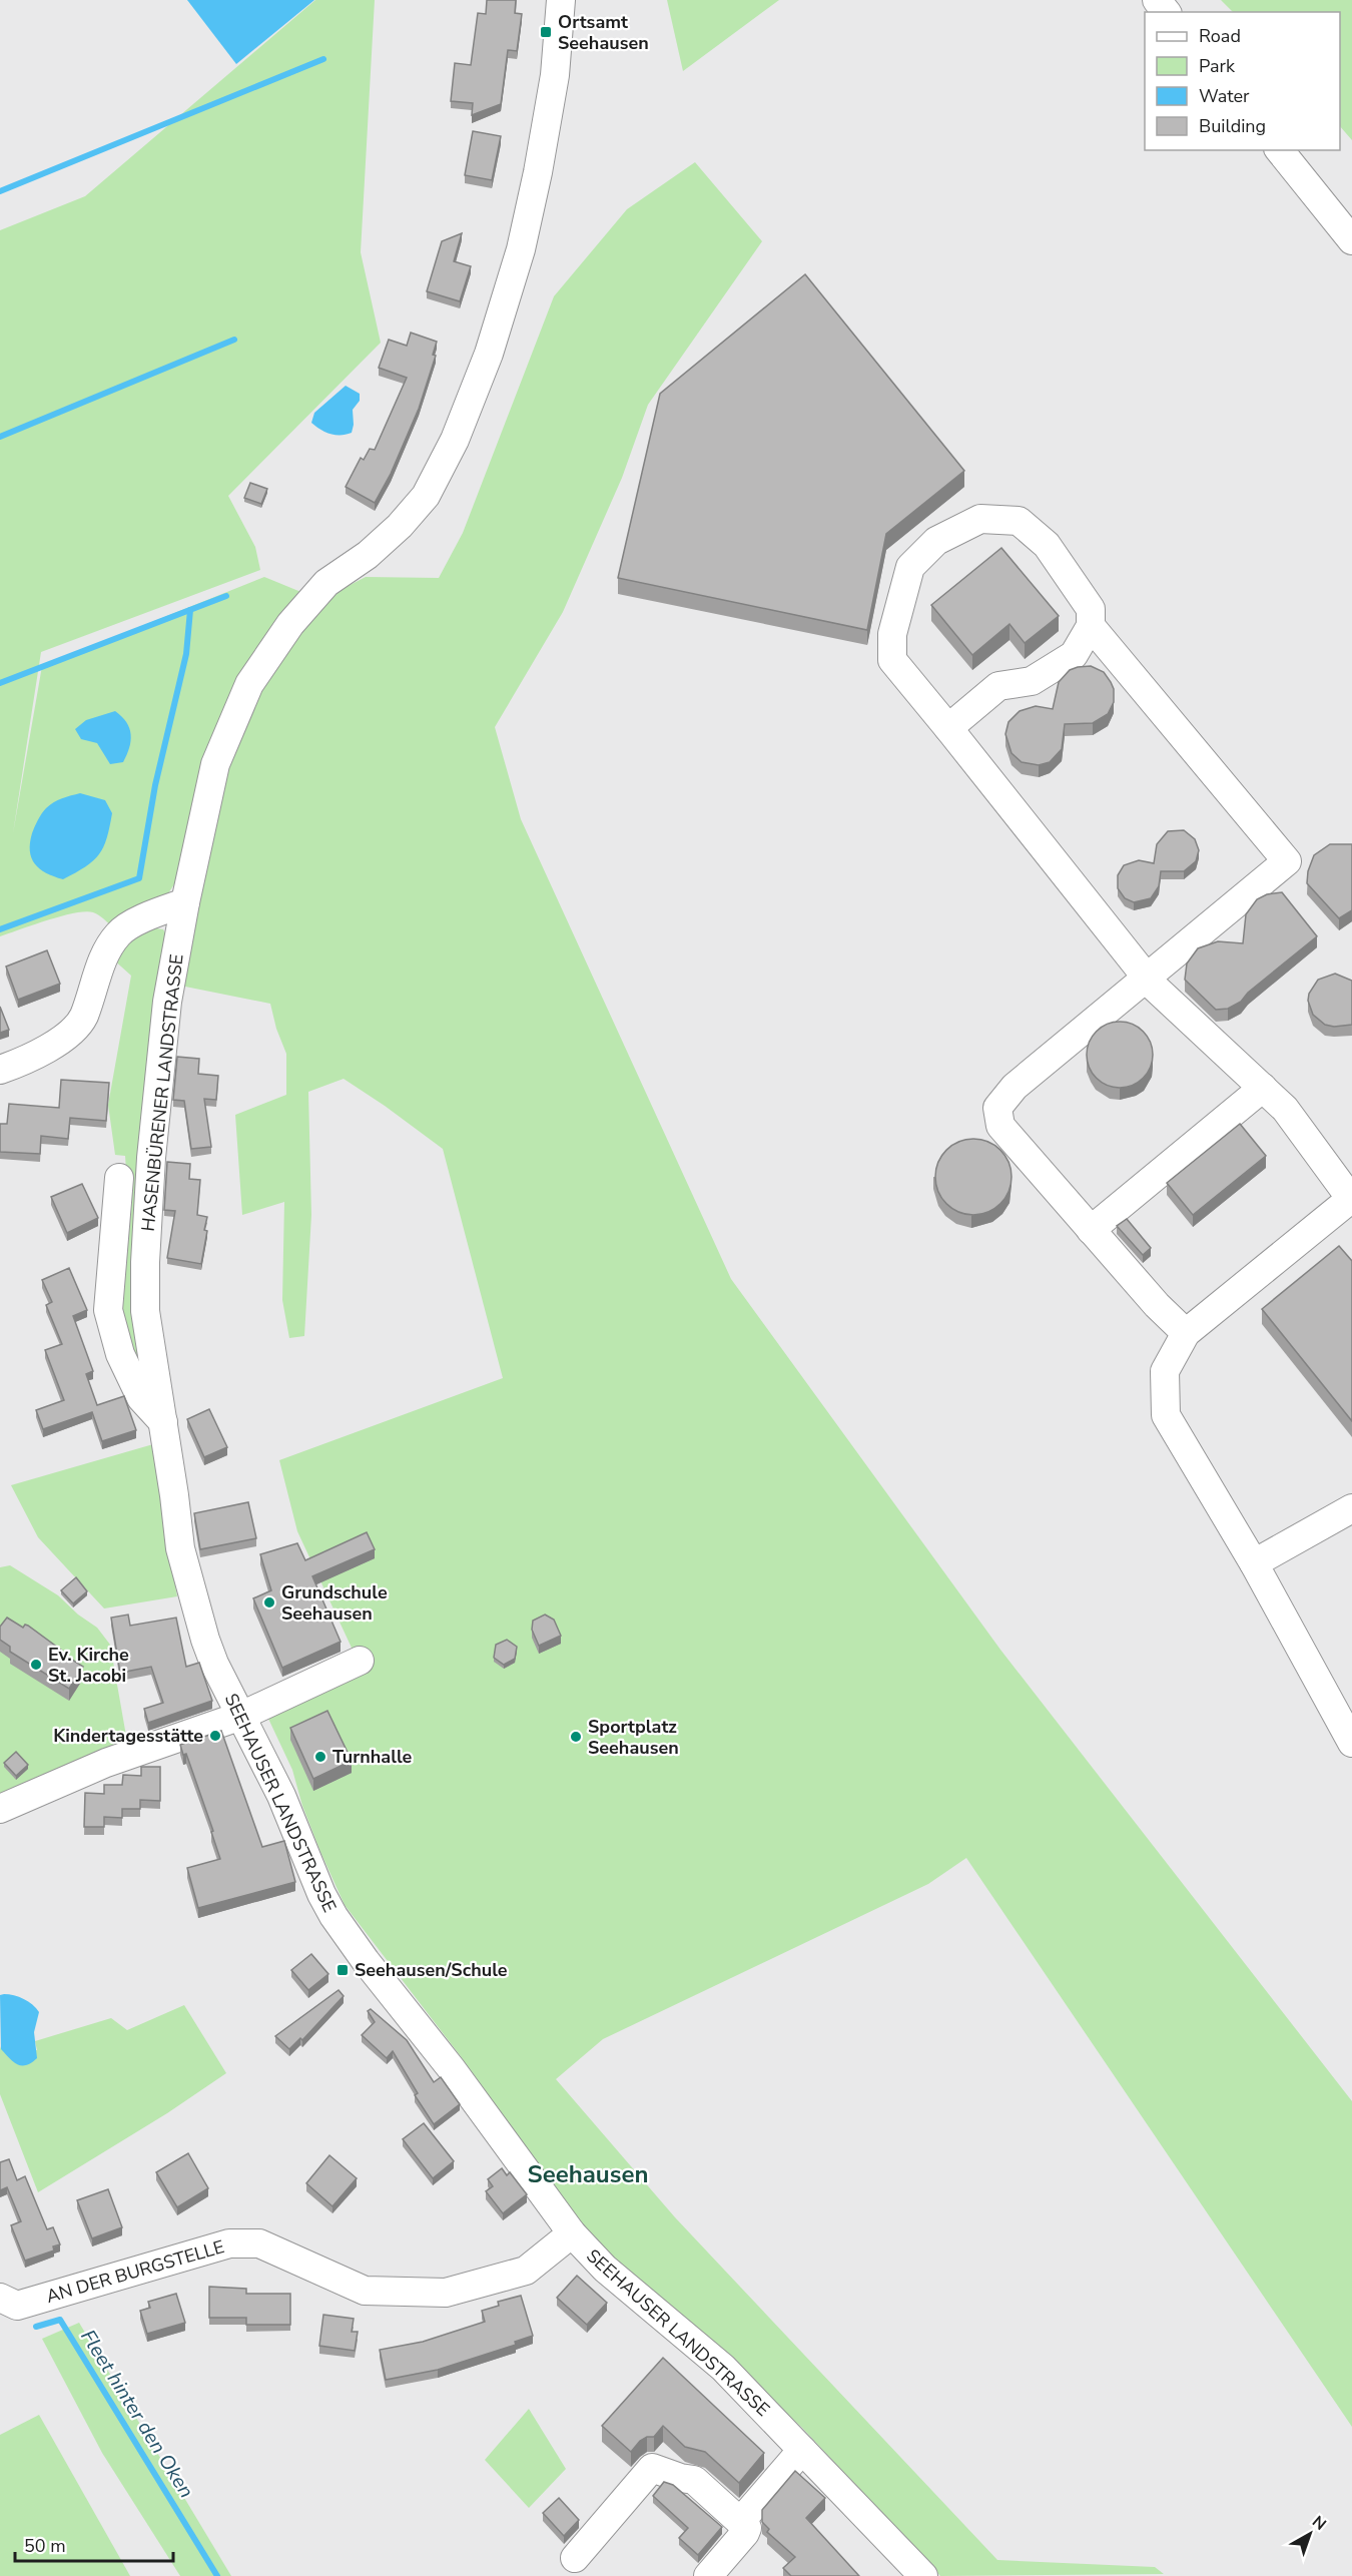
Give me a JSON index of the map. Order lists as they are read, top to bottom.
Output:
{
  "streets": {
    "street": ["HASENBÜRENER LANDSTRASSE", "SEEHAUSER LANDSTRASSE", "AN DER BURGSTELLE"]
  },
  "crossings": [
    ["HASENBÜRENER LANDSTRASSE", "SEEHAUSER LANDSTRASSE"],
    ["SEEHAUSER LANDSTRASSE", "AN DER BURGSTELLE"]
  ],
  "districts": ["Seehausen"],
  "water": ["Fleet hinter den Oken"],
  "places": {
    "transit": ["Ortsamt Seehausen", "Seehausen/Schule"],
    "other": [
      "Grundschule Seehausen",
      "Ev. Kirche St. Jacobi",
      "Kindertagesstätte",
      "Sportplatz Seehausen",
      "Turnhalle"
    ]
  },
  "legend": [
    "Road",
    "Park",
    "Water",
    "Building"
  ],
  "scale_bar": "50 m",
  "north": "top right"
}
